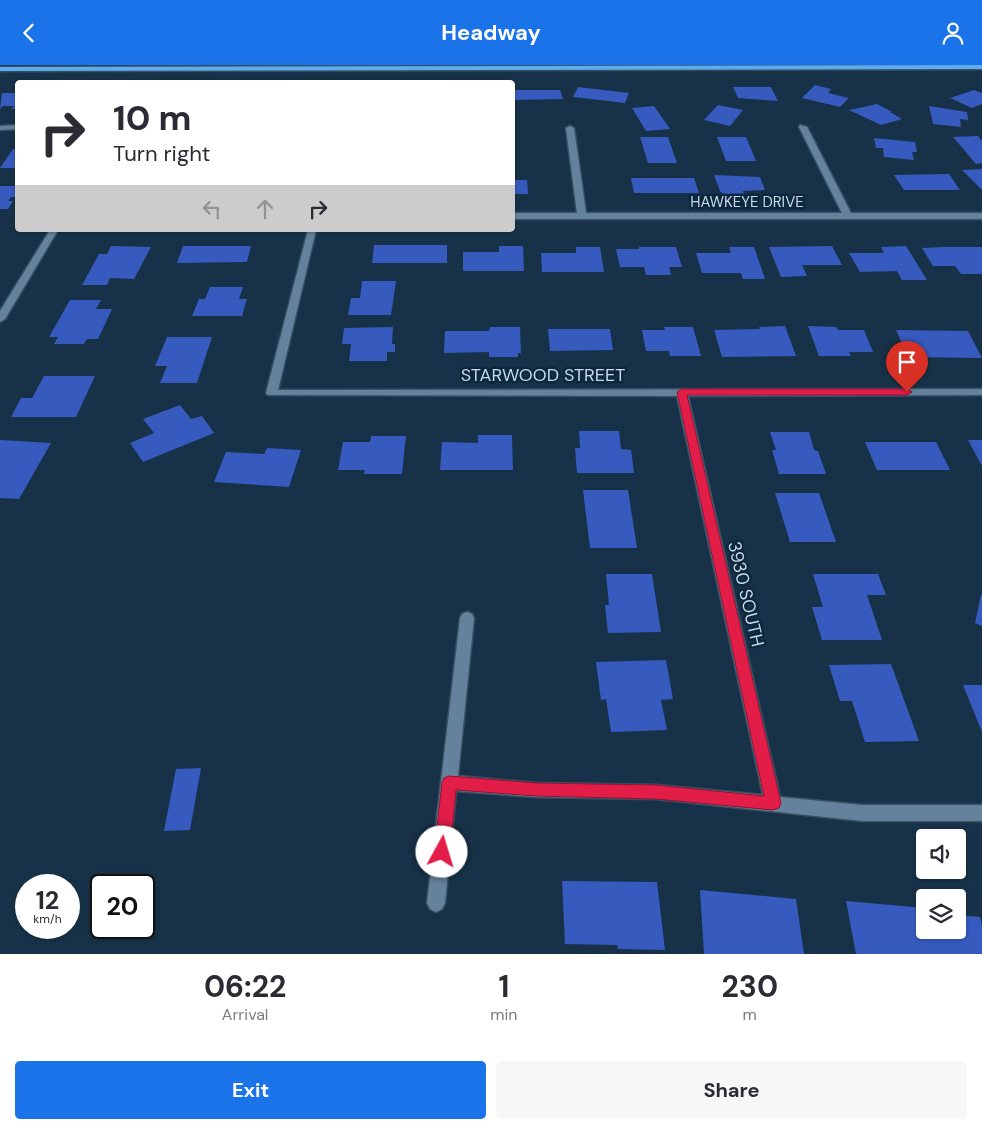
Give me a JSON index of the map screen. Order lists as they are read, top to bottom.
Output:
{
  "streets": {
    "street": ["HAWKEYE DRIVE", "STARWOOD STREET", "3930 SOUTH"]
  },
  "crossings": [
    ["STARWOOD STREET", "3930 SOUTH"]
  ],
  "page": {
    "header": "Headway",
    "turn": ["10 m", "Turn right"],
    "speed": "12 km/h",
    "limit": "20",
    "eta": [
      "06:22",
      "Arrival",
      "1",
      "min",
      "230",
      "m"
    ],
    "buttons": ["Exit", "Share"]
  }
}
